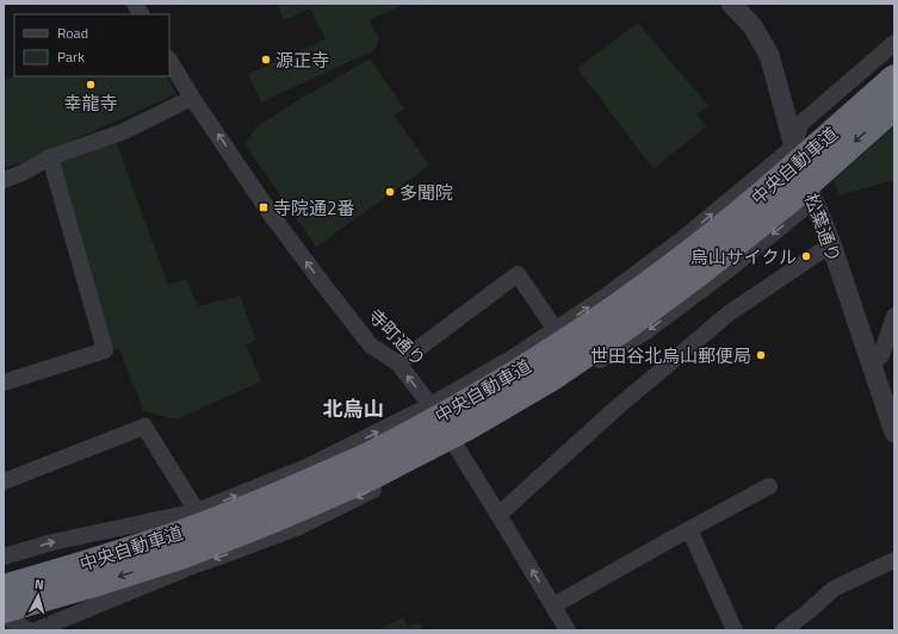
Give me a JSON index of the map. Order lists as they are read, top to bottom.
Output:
{
  "streets": {
    "highway": ["中央自動車道"],
    "street": ["松葉通り", "寺町通り"]
  },
  "one_way": ["寺町通り"],
  "districts": ["北烏山"],
  "places": {
    "other": [
      "源正寺",
      "幸龍寺",
      "多聞院",
      "烏山サイクル",
      "世田谷北烏山郵便局"
    ],
    "transit": ["寺院通2番"]
  },
  "legend": ["Road", "Park"],
  "north": "top"
}
